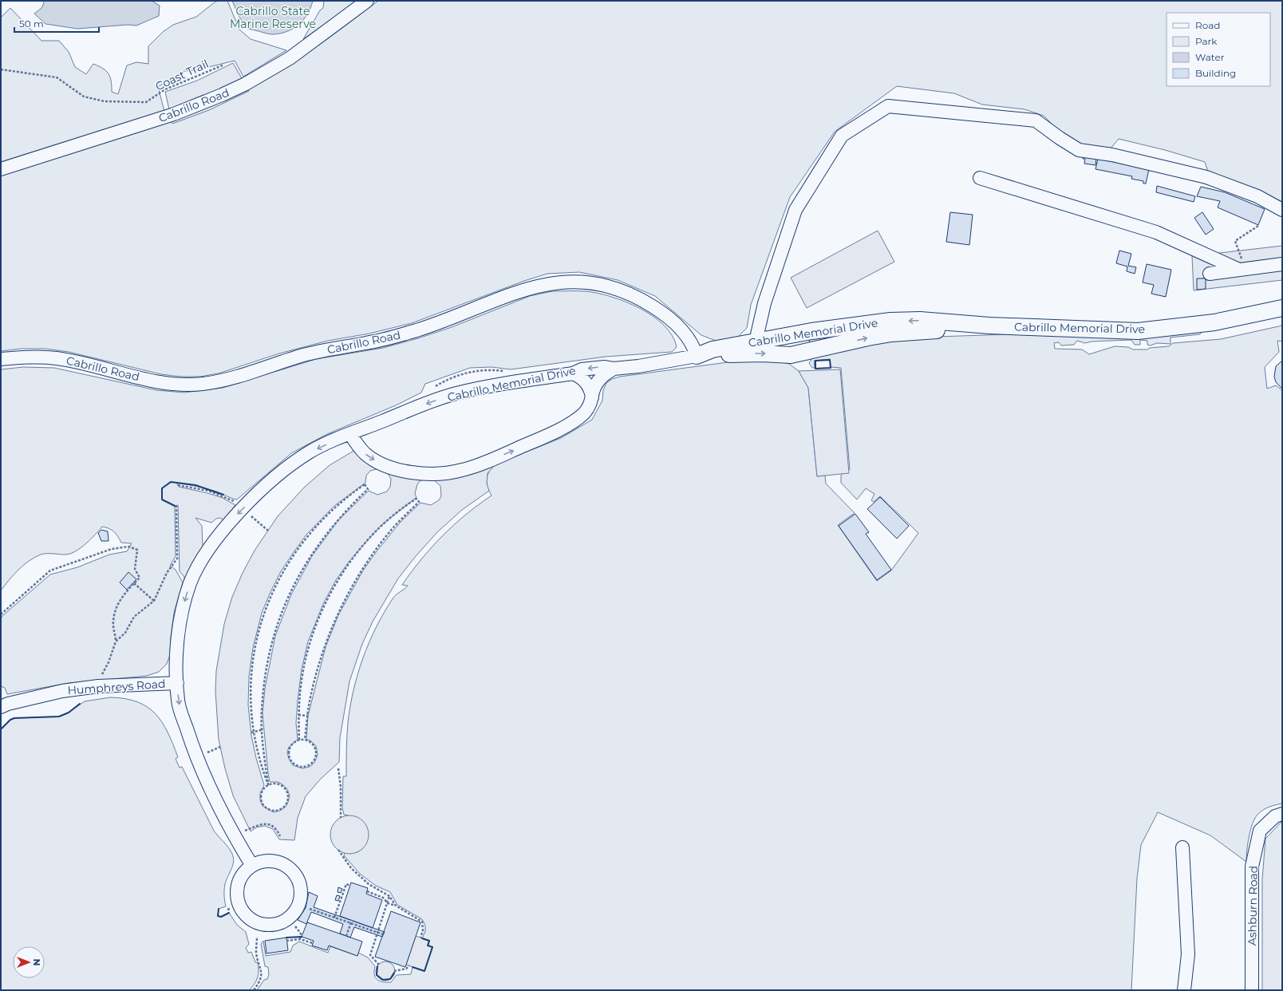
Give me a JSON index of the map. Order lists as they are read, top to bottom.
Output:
{
  "streets": {
    "main road": ["Cabrillo Memorial Drive"],
    "street": ["Cabrillo Road", "Humphreys Road", "Ashburn Road"],
    "path": ["Coast Trail"]
  },
  "crossings": [
    ["Cabrillo Road", "Cabrillo Memorial Drive"]
  ],
  "parks": ["Cabrillo State Marine Reserve"],
  "legend": [
    "Road",
    "Park",
    "Water",
    "Building"
  ],
  "scale_bar": "50 m",
  "north": "right"
}
